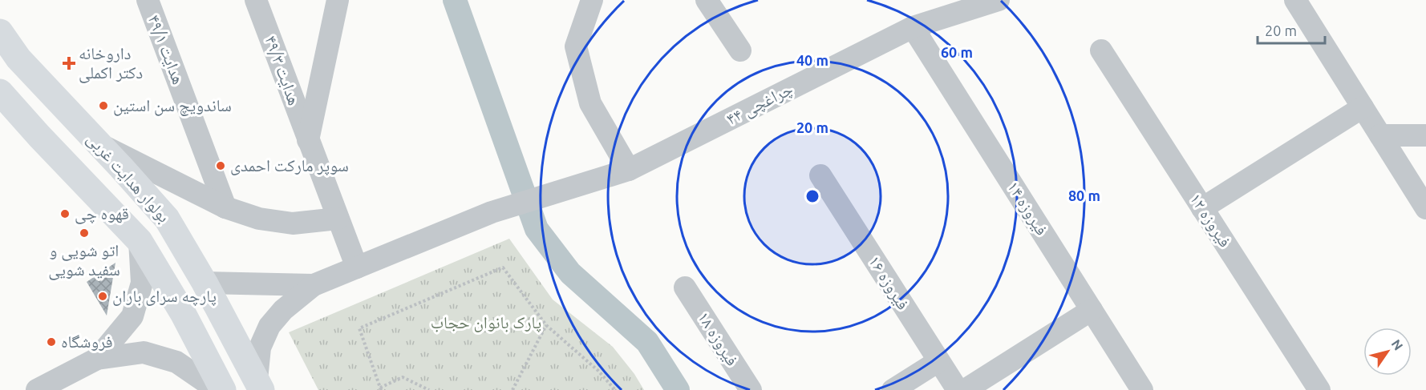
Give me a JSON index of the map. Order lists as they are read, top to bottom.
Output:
{
  "streets": {
    "main road": ["بولوار هدایت غربی"],
    "street": [
      "هدایت ۴۹/۱",
      "هدایت ۴۹/۳",
      "چراغچی ۴۴",
      "فیروزه ۱۴",
      "فیروزه ۱۲",
      "فیروزه ۱۶",
      "فیروزه ۱۸"
    ]
  },
  "crossings": [
    ["هدایت ۴۹/۳", "چراغچی ۴۴"],
    ["چراغچی ۴۴", "فیروزه ۱۴"]
  ],
  "parks": ["پارک بانوان حجاب"],
  "places": {
    "health": ["داروخانه دکتر اکملی"],
    "other": [
      "ساندویچ سن استین",
      "سوپر مارکت احمدی",
      "قهوه چی",
      "اتو شویی و سفید شویی",
      "پارچه سرای باران",
      "فروشگاه"
    ]
  },
  "scale_bar": "20 m",
  "north": "top right",
  "rings": [
    "60 m",
    "40 m",
    "20 m",
    "80 m"
  ]
}
